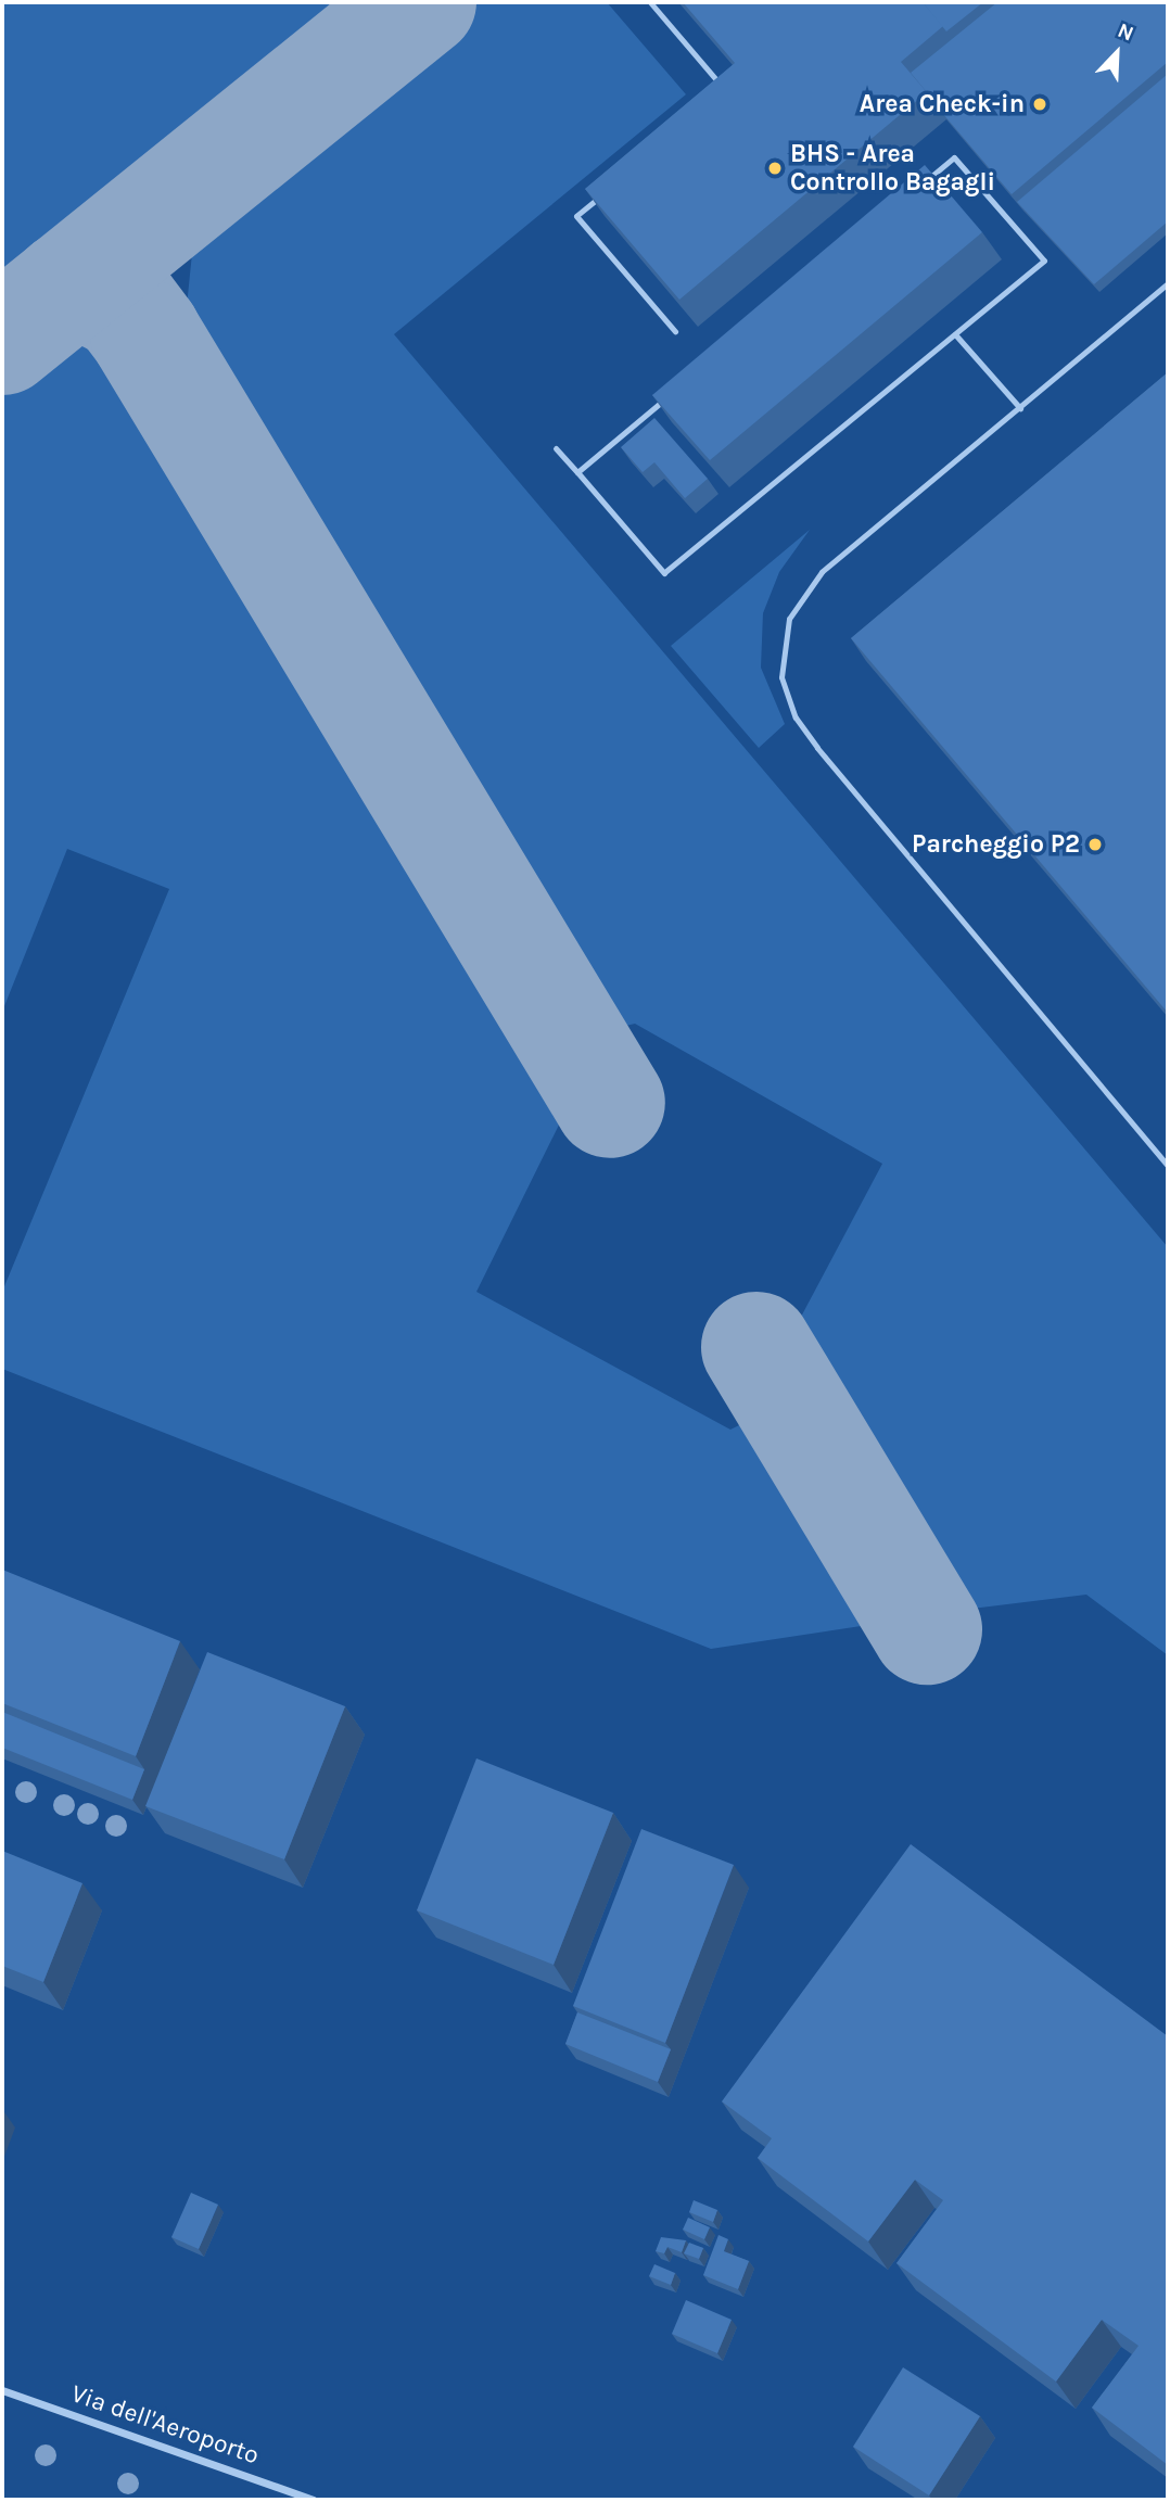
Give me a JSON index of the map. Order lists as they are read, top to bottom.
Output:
{
  "streets": {
    "street": ["Via dell'Aeroporto"]
  },
  "places": ["Area Check-in", "BHS - Area Controllo Bagagli", "Parcheggio P2"],
  "north": "top right"
}
